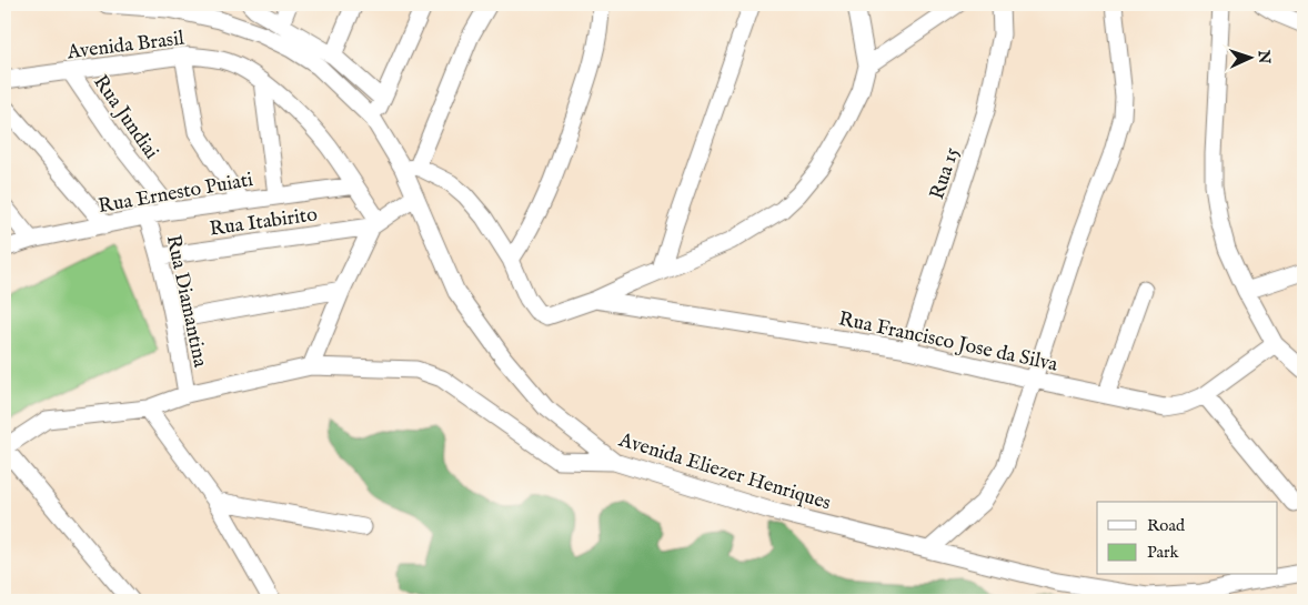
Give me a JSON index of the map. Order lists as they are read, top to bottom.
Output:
{
  "streets": {
    "street": [
      "Avenida Brasil",
      "Rua Jundiai",
      "Rua 15",
      "Rua Ernesto Puiati",
      "Rua Itabirito",
      "Rua Diamantina",
      "Rua Francisco Jose da Silva",
      "Avenida Eliezer Henriques"
    ]
  },
  "crossings": [
    ["Avenida Brasil", "Rua Jundiai"],
    ["Avenida Brasil", "Rua Ernesto Puiati"],
    ["Avenida Brasil", "Rua Itabirito"],
    ["Rua Jundiai", "Rua Ernesto Puiati"],
    ["Rua 15", "Rua Francisco Jose da Silva"],
    ["Rua Ernesto Puiati", "Rua Diamantina"],
    ["Rua Itabirito", "Rua Diamantina"]
  ],
  "legend": ["Road", "Park"],
  "north": "right"
}
